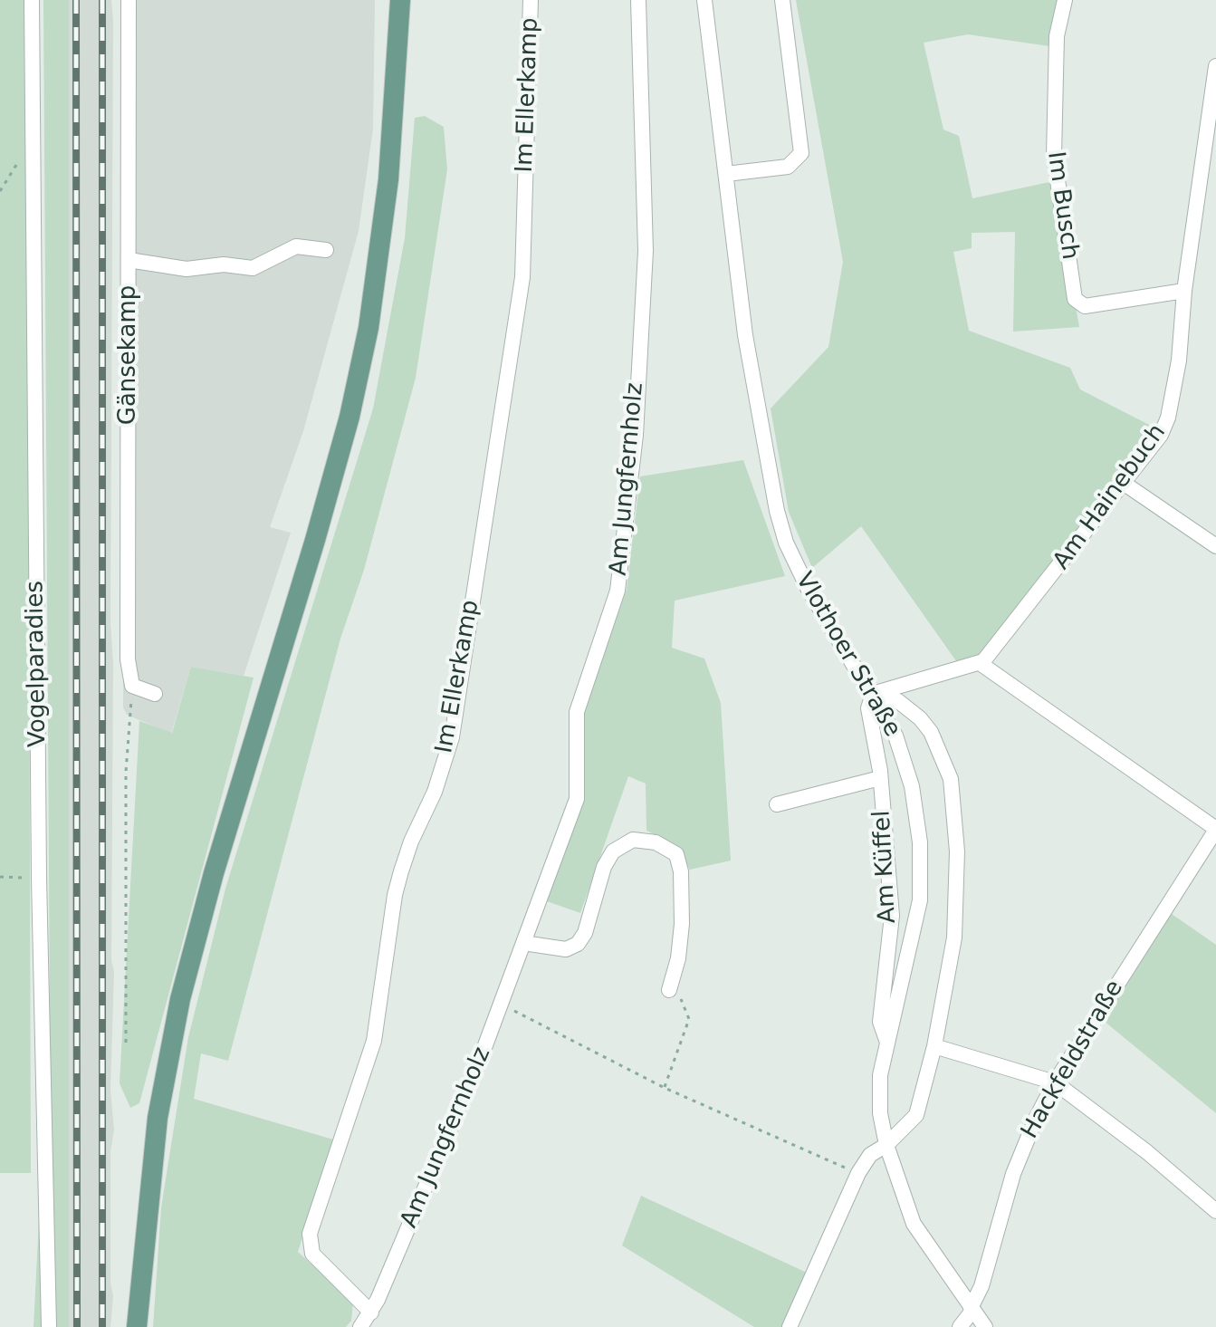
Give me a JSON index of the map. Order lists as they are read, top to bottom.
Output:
{
  "streets": {
    "street": [
      "Im Ellerkamp",
      "Im Busch",
      "Gänsekamp",
      "Am Jungfernholz",
      "Am Hainebuch",
      "Vlothoer Straße",
      "Vogelparadies",
      "Am Küffel",
      "Hackfeldstraße"
    ]
  },
  "crossings": [
    ["Im Ellerkamp", "Am Jungfernholz"],
    ["Im Busch", "Am Hainebuch"],
    ["Vlothoer Straße", "Am Küffel"],
    ["Vlothoer Straße", "Hackfeldstraße"]
  ]
}
